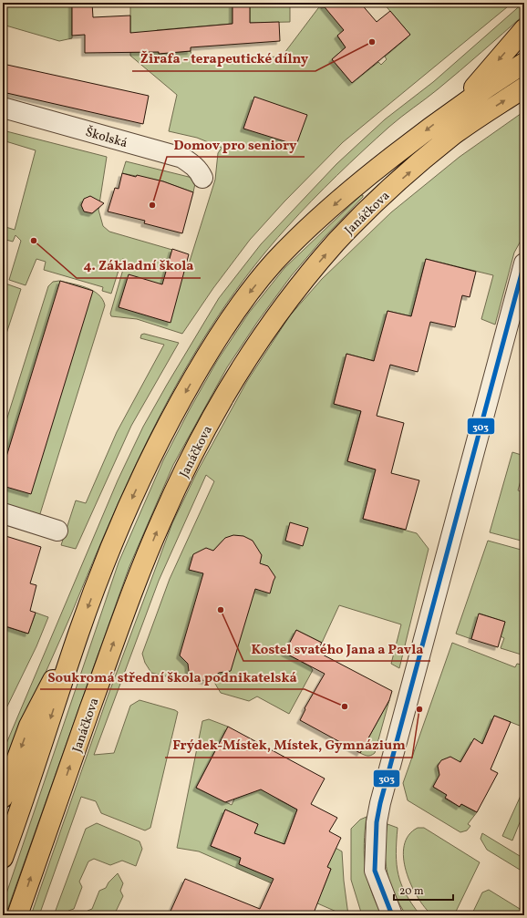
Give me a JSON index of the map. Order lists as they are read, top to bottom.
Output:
{
  "streets": {
    "main road": ["Janáčkova"],
    "street": ["Školská"]
  },
  "places": [
    "Žirafa - terapeutické dílny",
    "Domov pro seniory",
    "4. Základní škola",
    "Kostel svatého Jana a Pavla",
    "Soukromá střední škola podnikatelská",
    "Frýdek-Místek, Místek, Gymnázium"
  ],
  "lines": ["transit line 303"],
  "scale_bar": "20 m"
}
